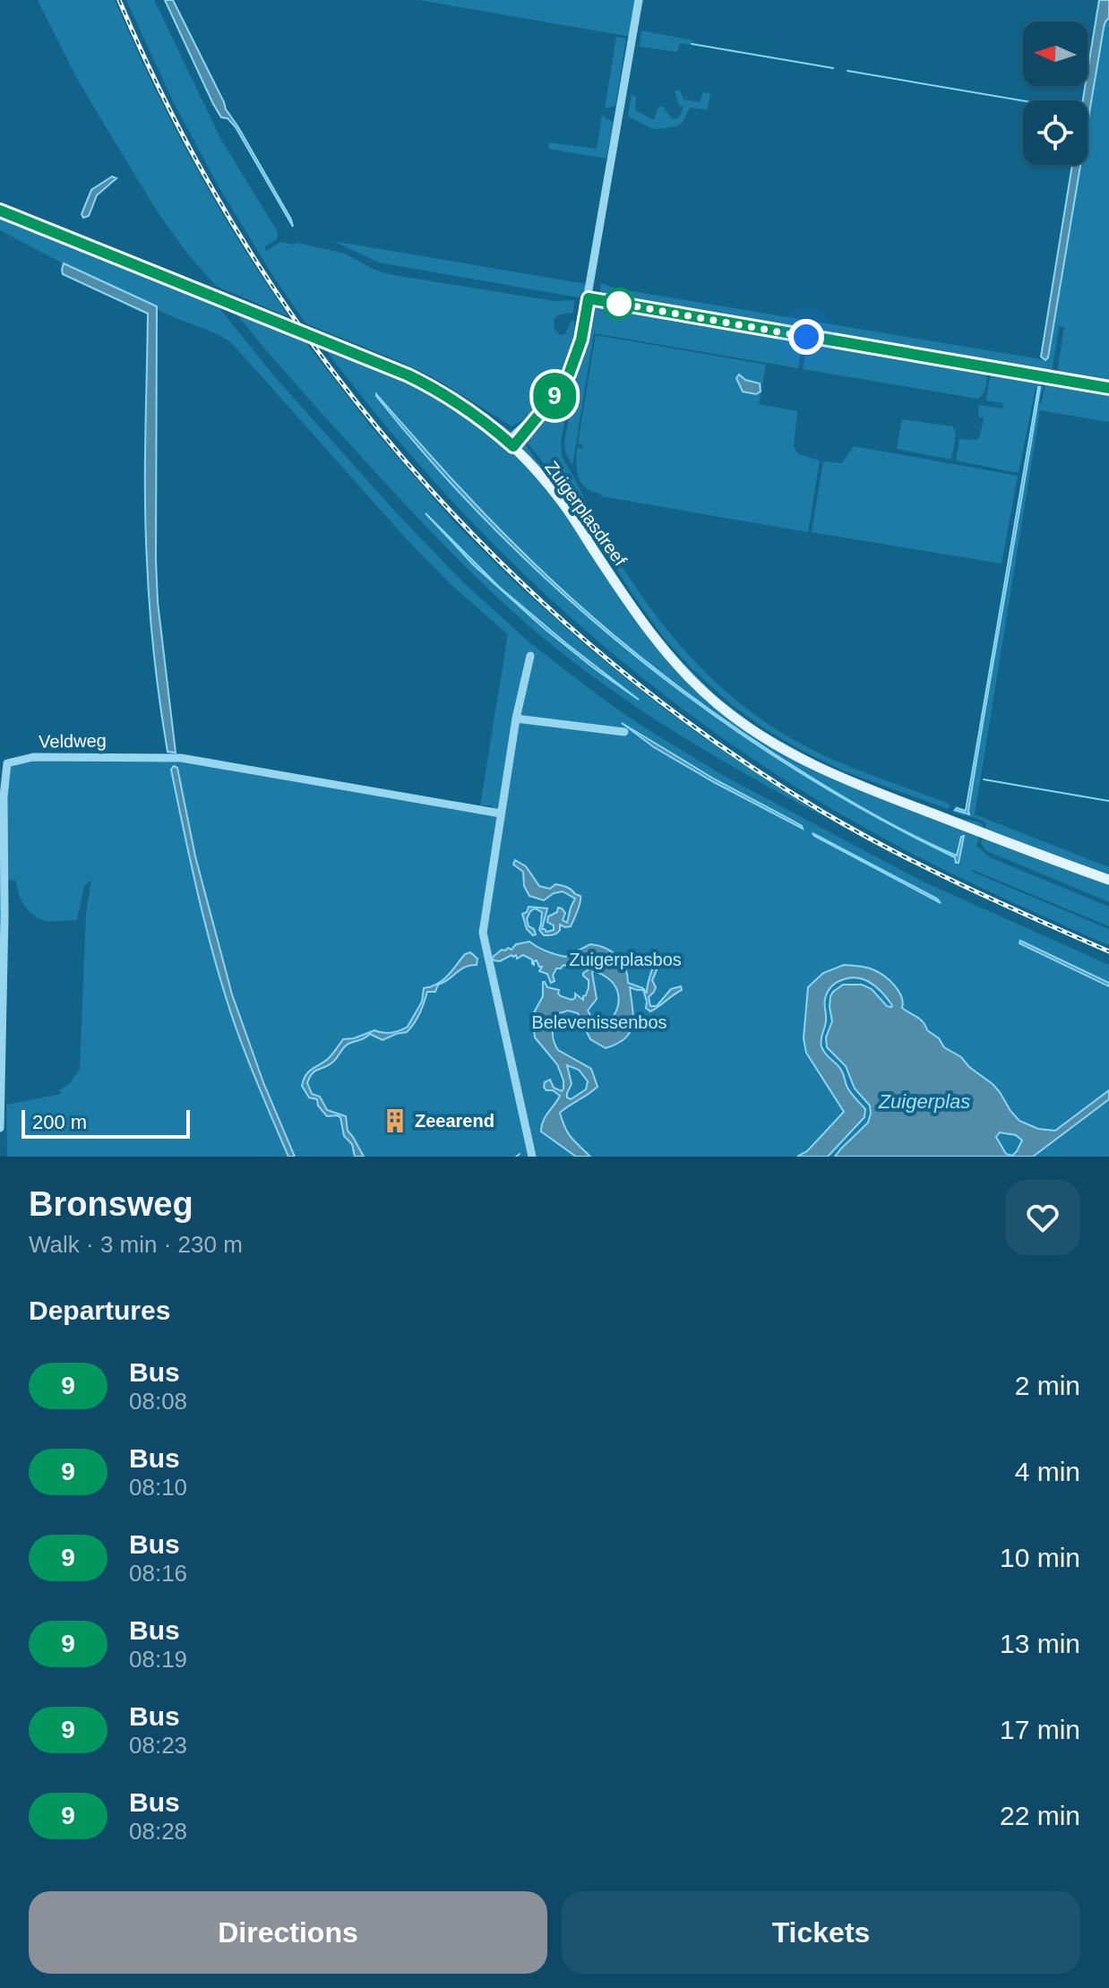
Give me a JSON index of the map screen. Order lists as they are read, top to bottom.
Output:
{
  "streets": {
    "main road": ["Zuigerplasdreef"],
    "street": ["Veldweg"]
  },
  "water": ["Zuigerplas"],
  "parks": ["Zuigerplasbos", "Belevenissenbos"],
  "places": {
    "building": ["Zeearend"]
  },
  "lines": ["bus line 9"],
  "scale_bar": "200 m",
  "north": "left",
  "page": {
    "on_map": "9",
    "scale": "200 m",
    "heading": [
      ["Bronsweg", "Walk · 3 min · 230 m"],
      "Departures"
    ],
    "list": [
      {
        "mark": "9",
        "name": "Bus",
        "note": "08:08",
        "value": "2 min"
      },
      {
        "mark": "9",
        "name": "Bus",
        "note": "08:10",
        "value": "4 min"
      },
      {
        "mark": "9",
        "name": "Bus",
        "note": "08:16",
        "value": "10 min"
      },
      {
        "mark": "9",
        "name": "Bus",
        "note": "08:19",
        "value": "13 min"
      },
      {
        "mark": "9",
        "name": "Bus",
        "note": "08:23",
        "value": "17 min"
      },
      {
        "mark": "9",
        "name": "Bus",
        "note": "08:28",
        "value": "22 min"
      }
    ],
    "buttons": ["Directions", "Tickets"]
  }
}
